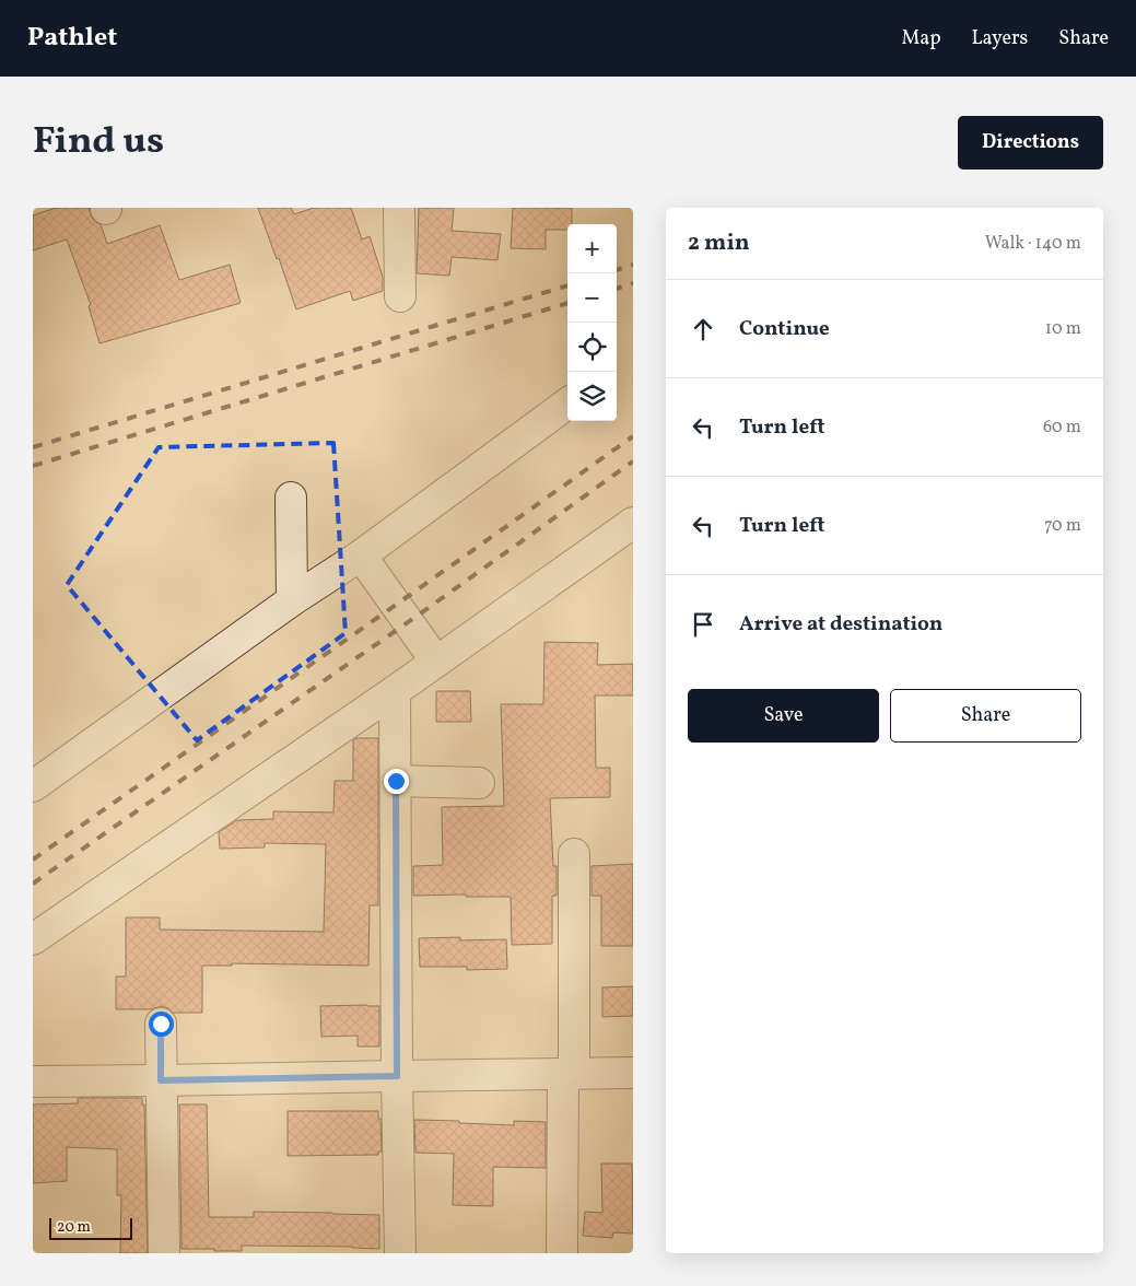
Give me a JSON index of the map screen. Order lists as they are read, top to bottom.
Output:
{
  "scale_bar": "20 m",
  "page": {
    "header": "Pathlet",
    "nav": ["Map", "Layers", "Share"],
    "title": "Find us",
    "buttons": [
      "Directions",
      ["Save", "Share"]
    ],
    "heading": ["2 min", "Walk · 140 m"],
    "map_buttons": ["+", "−"],
    "list": [
      ["Continue", "10 m"],
      ["Turn left", "60 m"],
      ["Turn left", "70 m"],
      "Arrive at destination"
    ],
    "scale": "20 m"
  }
}
